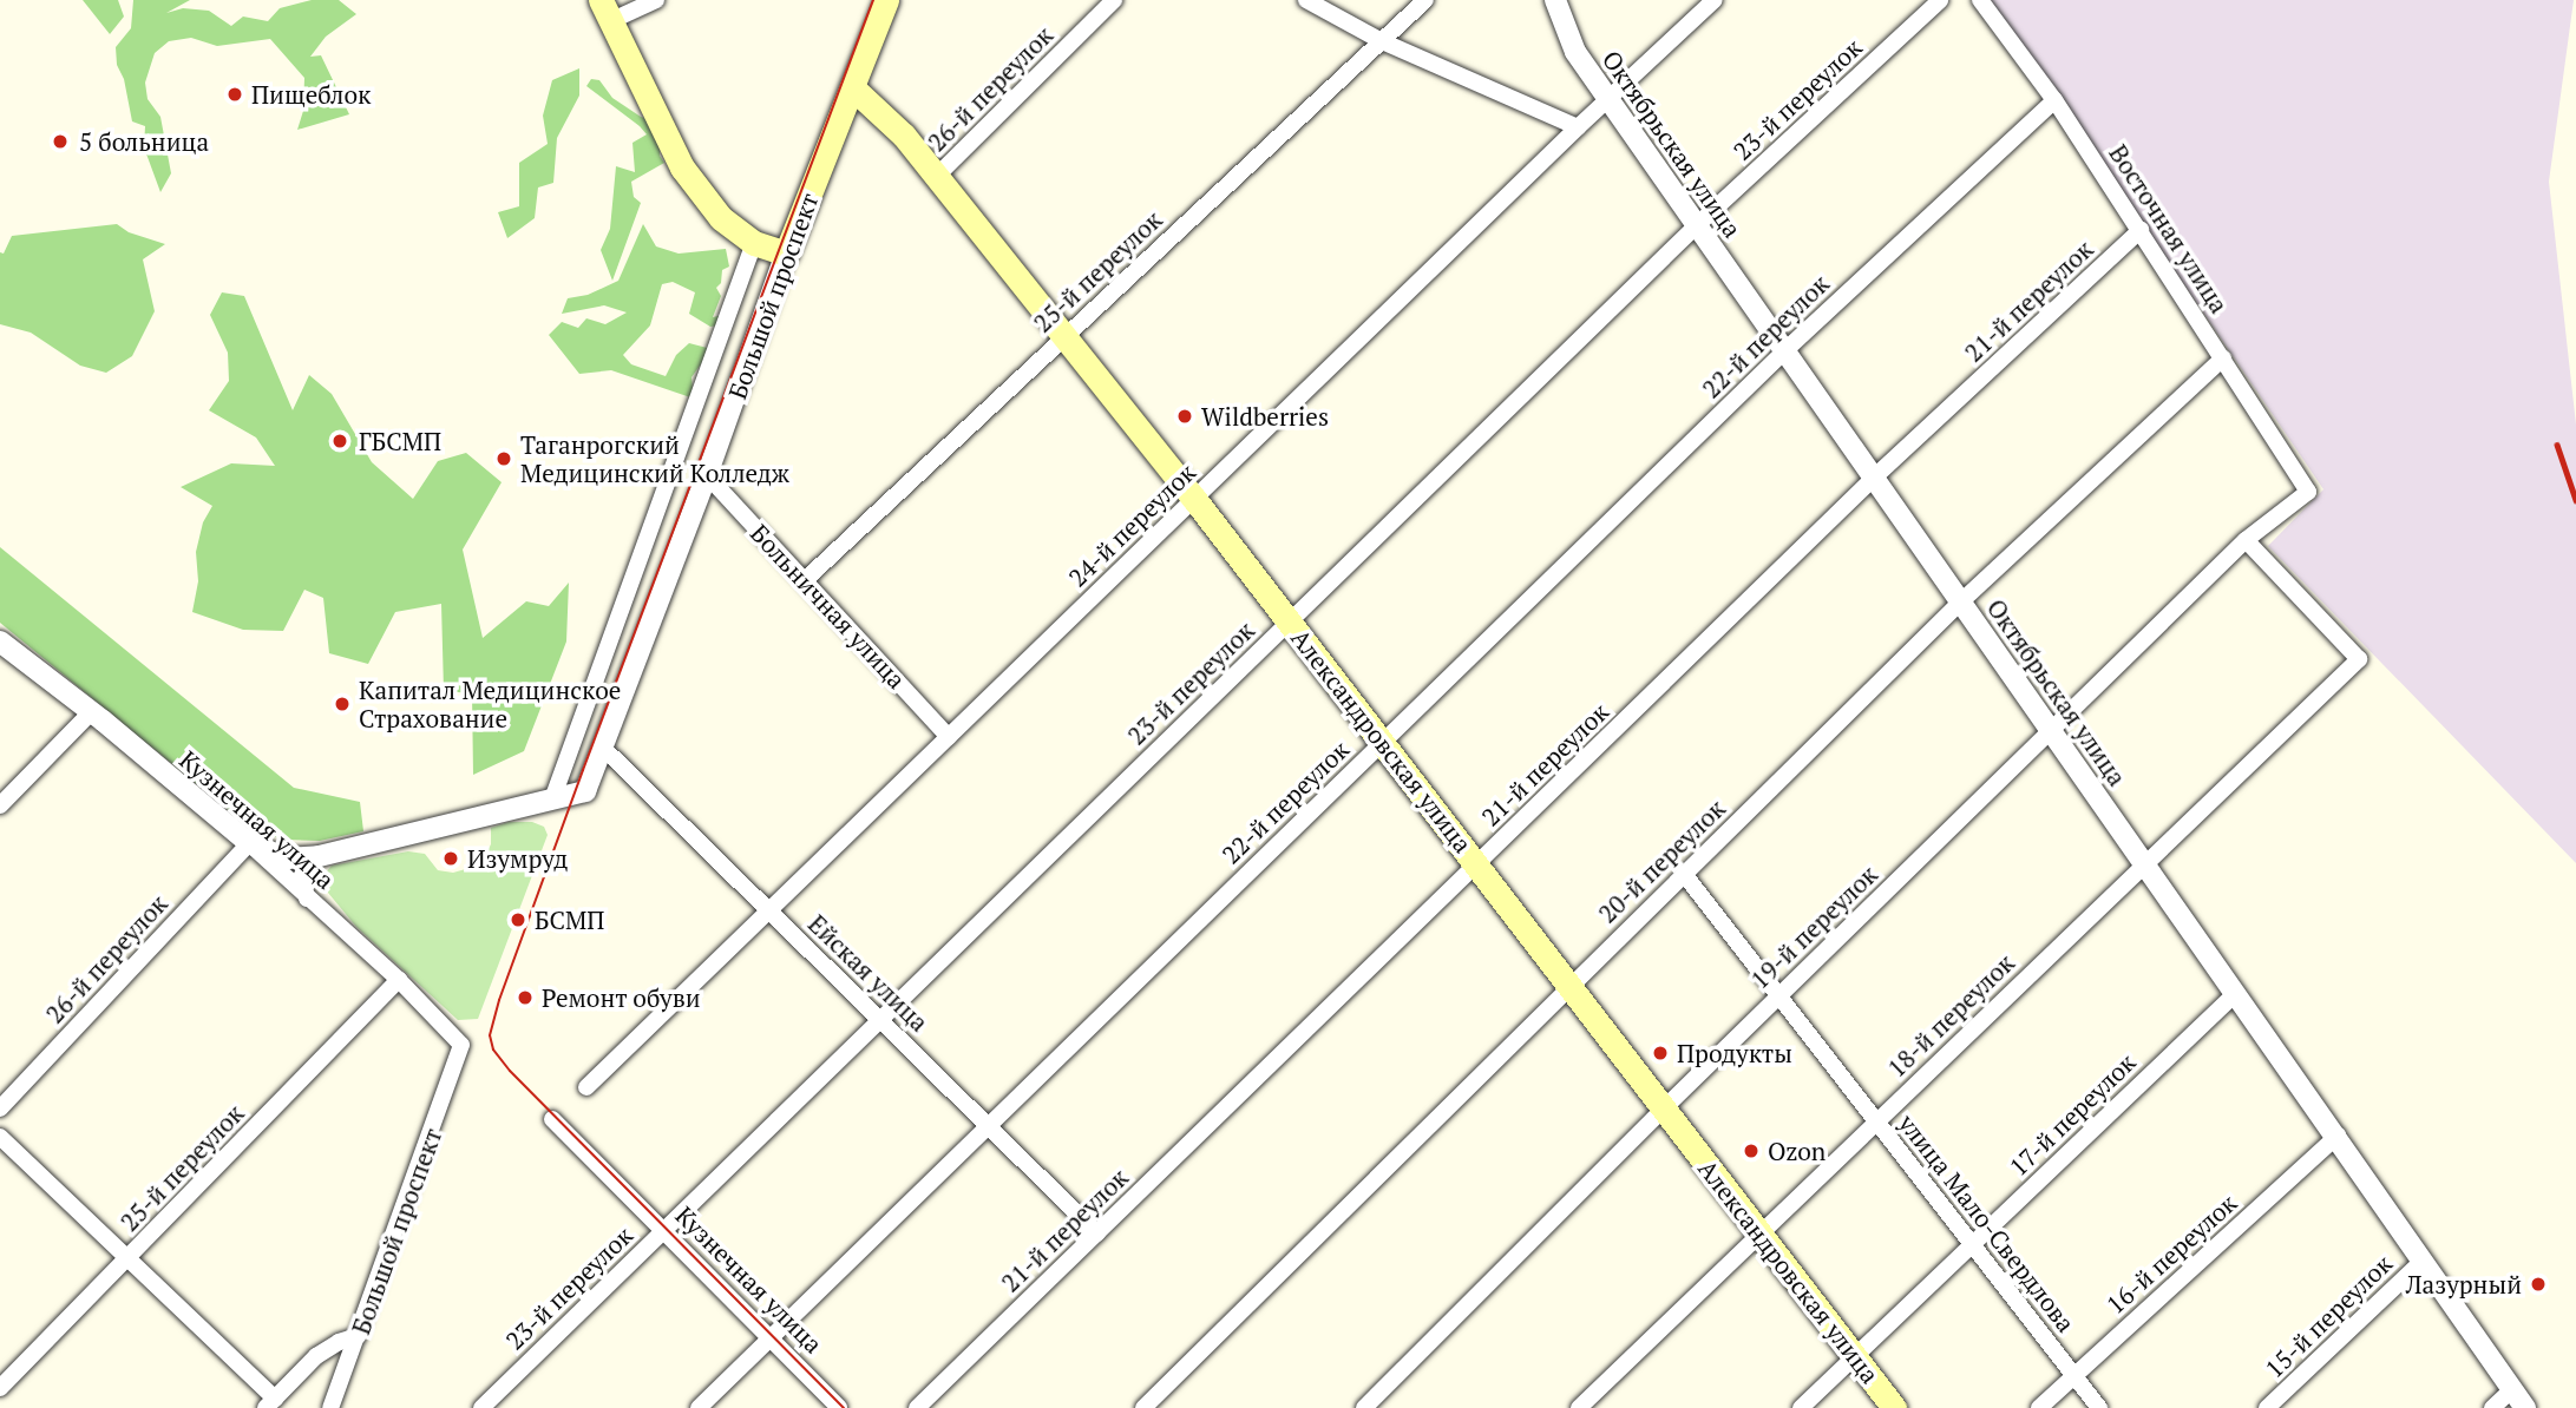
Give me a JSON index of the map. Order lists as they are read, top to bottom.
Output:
{
  "streets": {
    "main road": ["Большой проспект", "Александровская улица"],
    "street": [
      "26-й переулок",
      "23-й переулок",
      "Октябрьская улица",
      "Восточная улица",
      "25-й переулок",
      "21-й переулок",
      "22-й переулок",
      "24-й переулок",
      "Больничная улица",
      "Кузнечная улица",
      "20-й переулок",
      "19-й переулок",
      "Ейская улица",
      "18-й переулок",
      "17-й переулок",
      "улица Мало-Свердлова",
      "16-й переулок",
      "15-й переулок"
    ]
  },
  "crossings": [
    ["26-й переулок", "Большой проспект"],
    ["26-й переулок", "Александровская улица"],
    ["26-й переулок", "Кузнечная улица"],
    ["23-й переулок", "Октябрьская улица"],
    ["23-й переулок", "Александровская улица"],
    ["23-й переулок", "Кузнечная улица"],
    ["23-й переулок", "Ейская улица"],
    ["Октябрьская улица", "21-й переулок"],
    ["Октябрьская улица", "22-й переулок"],
    ["Октябрьская улица", "24-й переулок"],
    ["Октябрьская улица", "20-й переулок"],
    ["Октябрьская улица", "19-й переулок"],
    ["Октябрьская улица", "18-й переулок"],
    ["Октябрьская улица", "17-й переулок"],
    ["Октябрьская улица", "16-й переулок"],
    ["Октябрьская улица", "15-й переулок"],
    ["Восточная улица", "21-й переулок"],
    ["Восточная улица", "22-й переулок"],
    ["Восточная улица", "20-й переулок"],
    ["Восточная улица", "19-й переулок"],
    ["25-й переулок", "Больничная улица"],
    ["25-й переулок", "Александровская улица"],
    ["25-й переулок", "Кузнечная улица"],
    ["Большой проспект", "Больничная улица"],
    ["Большой проспект", "Александровская улица"],
    ["Большой проспект", "Кузнечная улица"],
    ["Большой проспект", "Ейская улица"],
    ["21-й переулок", "Александровская улица"],
    ["21-й переулок", "Ейская улица"],
    ["22-й переулок", "Александровская улица"],
    ["22-й переулок", "Кузнечная улица"],
    ["22-й переулок", "Ейская улица"],
    ["24-й переулок", "Больничная улица"],
    ["24-й переулок", "Александровская улица"],
    ["24-й переулок", "Ейская улица"],
    ["Александровская улица", "20-й переулок"],
    ["Александровская улица", "19-й переулок"],
    ["Александровская улица", "18-й переулок"],
    ["Александровская улица", "17-й переулок"],
    ["20-й переулок", "улица Мало-Свердлова"],
    ["19-й переулок", "18-й переулок"],
    ["19-й переулок", "улица Мало-Свердлова"],
    ["18-й переулок", "улица Мало-Свердлова"],
    ["17-й переулок", "улица Мало-Свердлова"],
    ["улица Мало-Свердлова", "16-й переулок"]
  ],
  "places": [
    "Пищеблок",
    "5 больница",
    "Wildberries",
    "ГБСМП",
    "Таганрогский Медицинский Колледж",
    "Капитал Медицинское Страхование",
    "Изумруд",
    "БСМП",
    "Ремонт обуви",
    "Продукты",
    "Ozon",
    "Лазурный"
  ]
}
